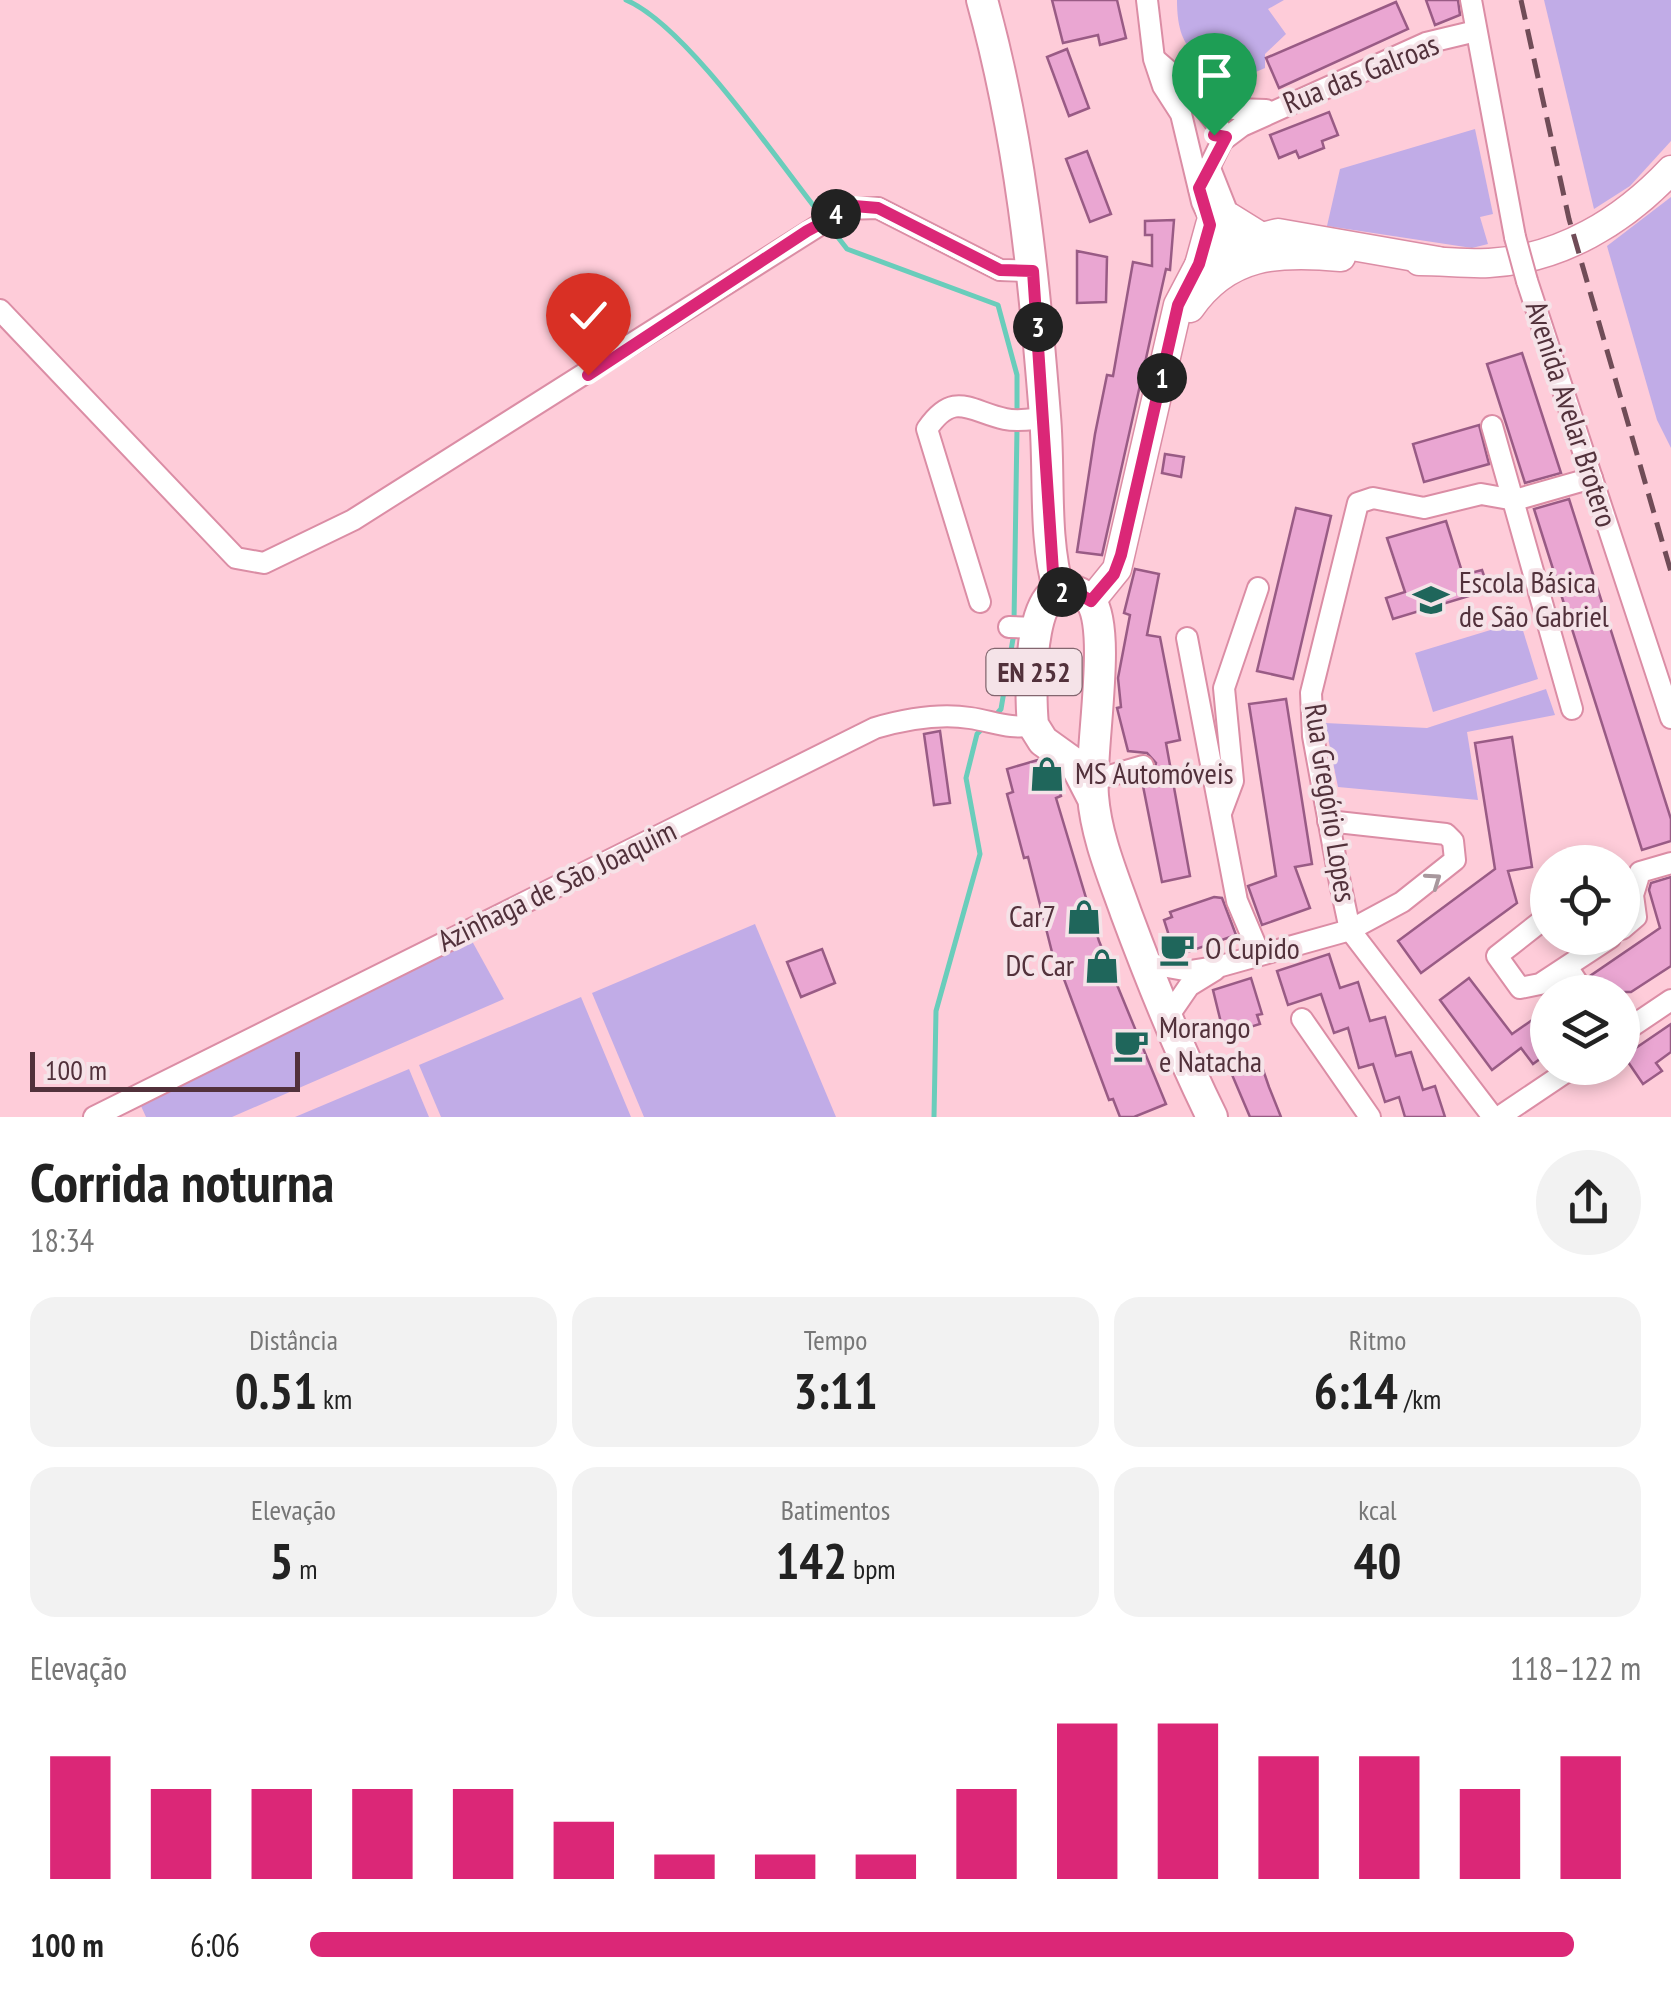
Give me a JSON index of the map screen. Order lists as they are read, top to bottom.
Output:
{
  "streets": {
    "main road": ["EN 252"],
    "street": [
      "Rua das Galroas",
      "Avenida Avelar Brotero",
      "Rua Gregório Lopes",
      "Azinhaga de São Joaquim"
    ]
  },
  "crossings": [
    ["Rua das Galroas", "Avenida Avelar Brotero"],
    ["Avenida Avelar Brotero", "Rua Gregório Lopes"],
    ["EN 252", "Azinhaga de São Joaquim"]
  ],
  "places": {
    "school or university": ["Escola Básica de São Gabriel"],
    "shop": ["MS Automóveis", "Car7", "DC Car"],
    "cafe": ["O Cupido", "Morango e Natacha"]
  },
  "scale_bar": "100 m",
  "page": {
    "pins": [
      "4",
      "3",
      "1",
      "2"
    ],
    "scale": "100 m",
    "heading": ["Corrida noturna", "18:34"],
    "stats": [
      ["Distância", "0.51 km"],
      ["Tempo", "3:11"],
      ["Ritmo", "6:14 /km"],
      ["Elevação", "5 m"],
      ["Batimentos", "142 bpm"],
      ["kcal", "40"]
    ],
    "chart": ["Elevação", "118–122 m"],
    "list": [
      {
        "name": "100 m",
        "note": "6:06"
      }
    ]
  }
}
